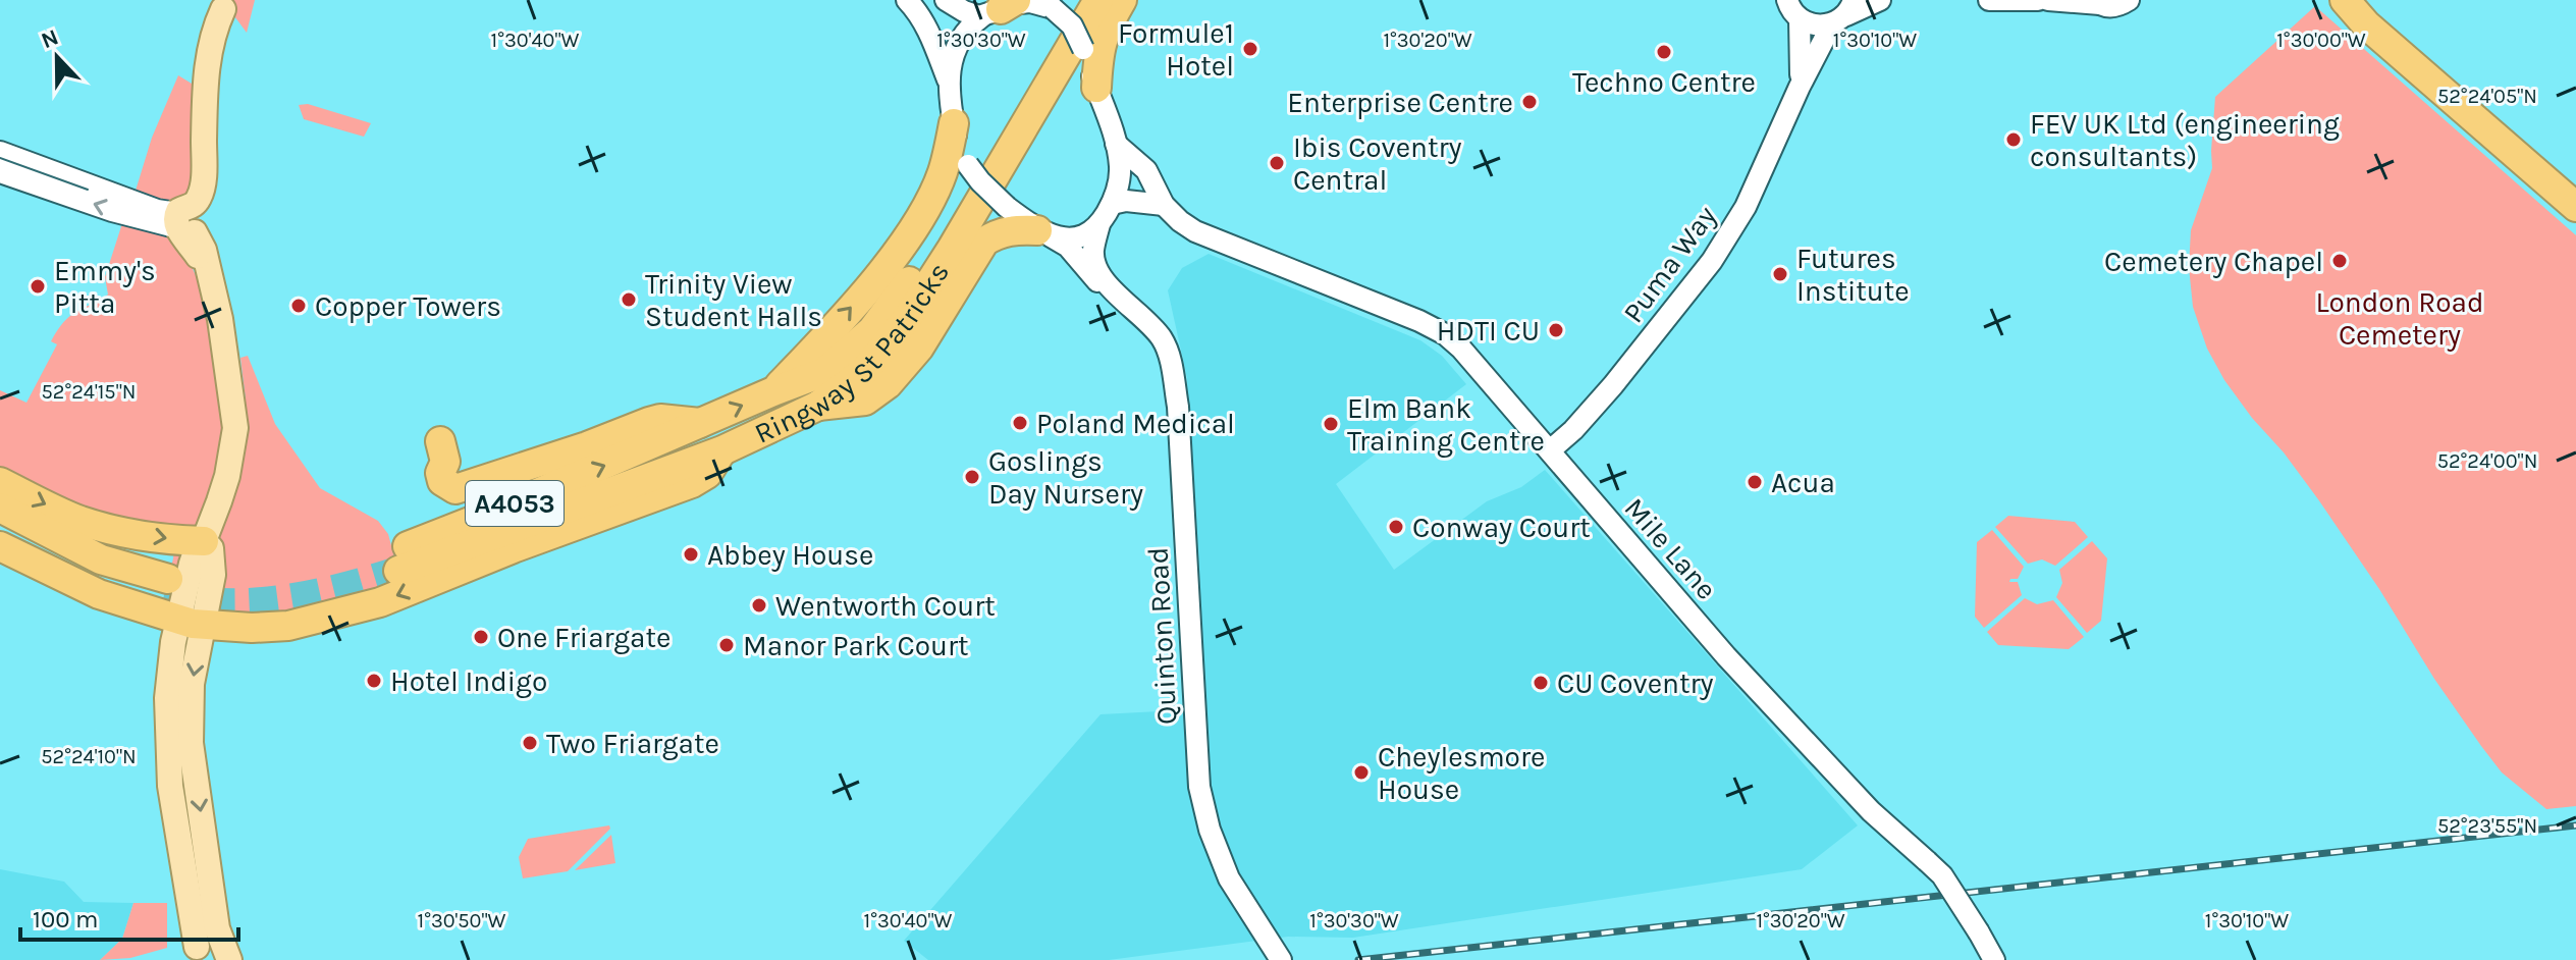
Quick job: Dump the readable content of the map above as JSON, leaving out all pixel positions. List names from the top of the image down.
{
  "streets": {
    "highway": ["Ringway St Patricks", "A4053"],
    "street": ["Puma Way", "Mile Lane", "Quinton Road"]
  },
  "crossings": [
    ["Puma Way", "Mile Lane"],
    ["Ringway St Patricks", "A4053"]
  ],
  "parks": ["London Road Cemetery"],
  "places": [
    "Formule1 Hotel",
    "Techno Centre",
    "Enterprise Centre",
    "FEV UK Ltd (engineering consultants)",
    "Ibis Coventry Central",
    "Cemetery Chapel",
    "Futures Institute",
    "Emmy's Pitta",
    "Trinity View Student Halls",
    "Copper Towers",
    "HDTI CU",
    "Poland Medical",
    "Elm Bank Training Centre",
    "Goslings Day Nursery",
    "Acua",
    "Conway Court",
    "Abbey House",
    "Wentworth Court",
    "One Friargate",
    "Manor Park Court",
    "Hotel Indigo",
    "CU Coventry",
    "Two Friargate",
    "Cheylesmore House"
  ],
  "scale_bar": "100 m",
  "north": "top",
  "coordinates": [
    "1°30'40\"W",
    "1°30'30\"W",
    "1°30'20\"W",
    "1°30'10\"W",
    "1°30'00\"W",
    "52°24'05\"N",
    "52°24'15\"N",
    "52°24'00\"N",
    "52°24'10\"N",
    "52°23'55\"N",
    "1°30'50\"W"
  ]
}
